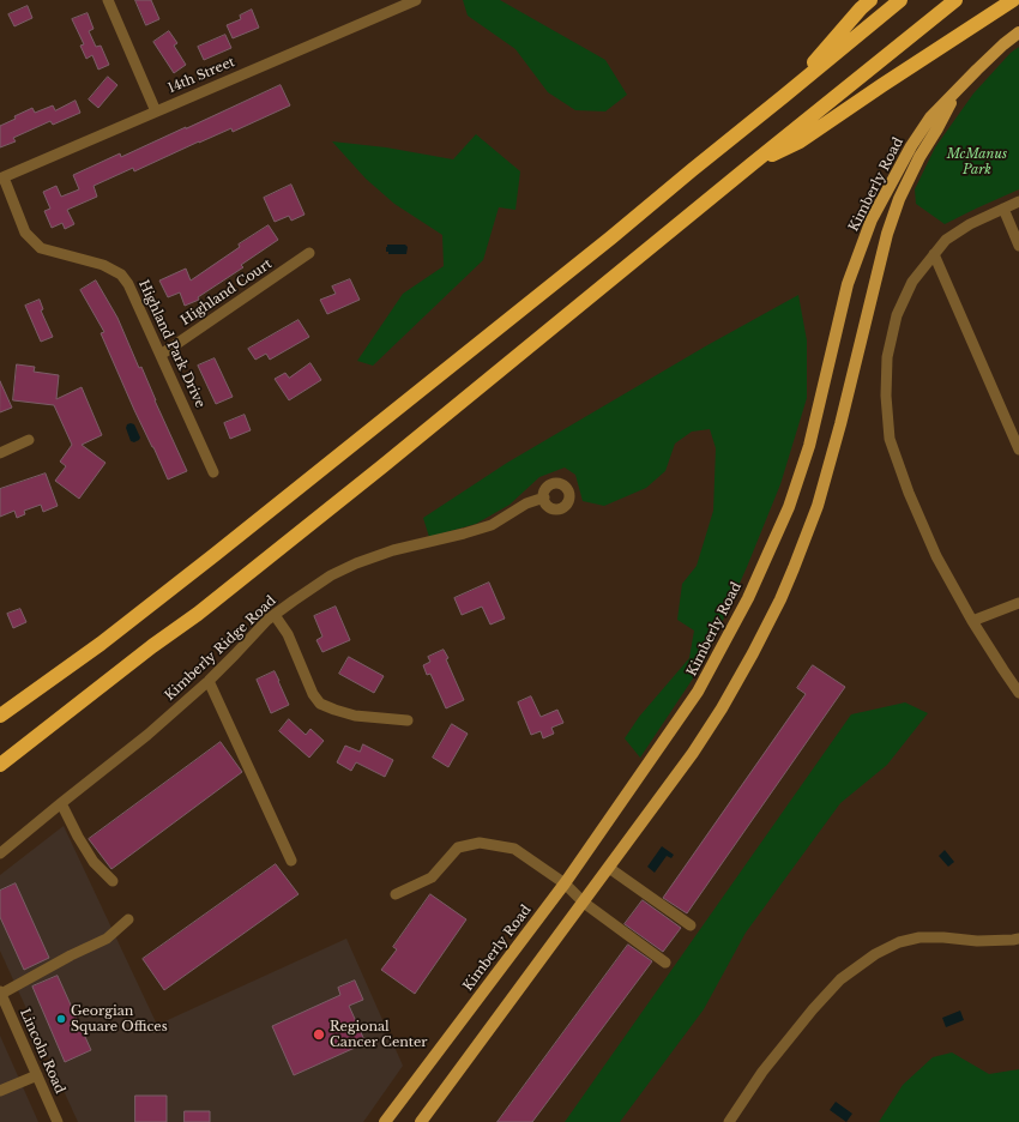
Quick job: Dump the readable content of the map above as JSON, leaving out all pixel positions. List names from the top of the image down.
{
  "streets": {
    "main road": ["Kimberly Road"],
    "street": [
      "14th Street",
      "Highland Court",
      "Highland Park Drive",
      "Kimberly Ridge Road",
      "Lincoln Road"
    ]
  },
  "crossings": [
    ["14th Street", "Highland Park Drive"],
    ["Highland Court", "Highland Park Drive"]
  ],
  "parks": ["McManus Park"],
  "places": ["Georgian Square Offices", "Regional Cancer Center"]
}
